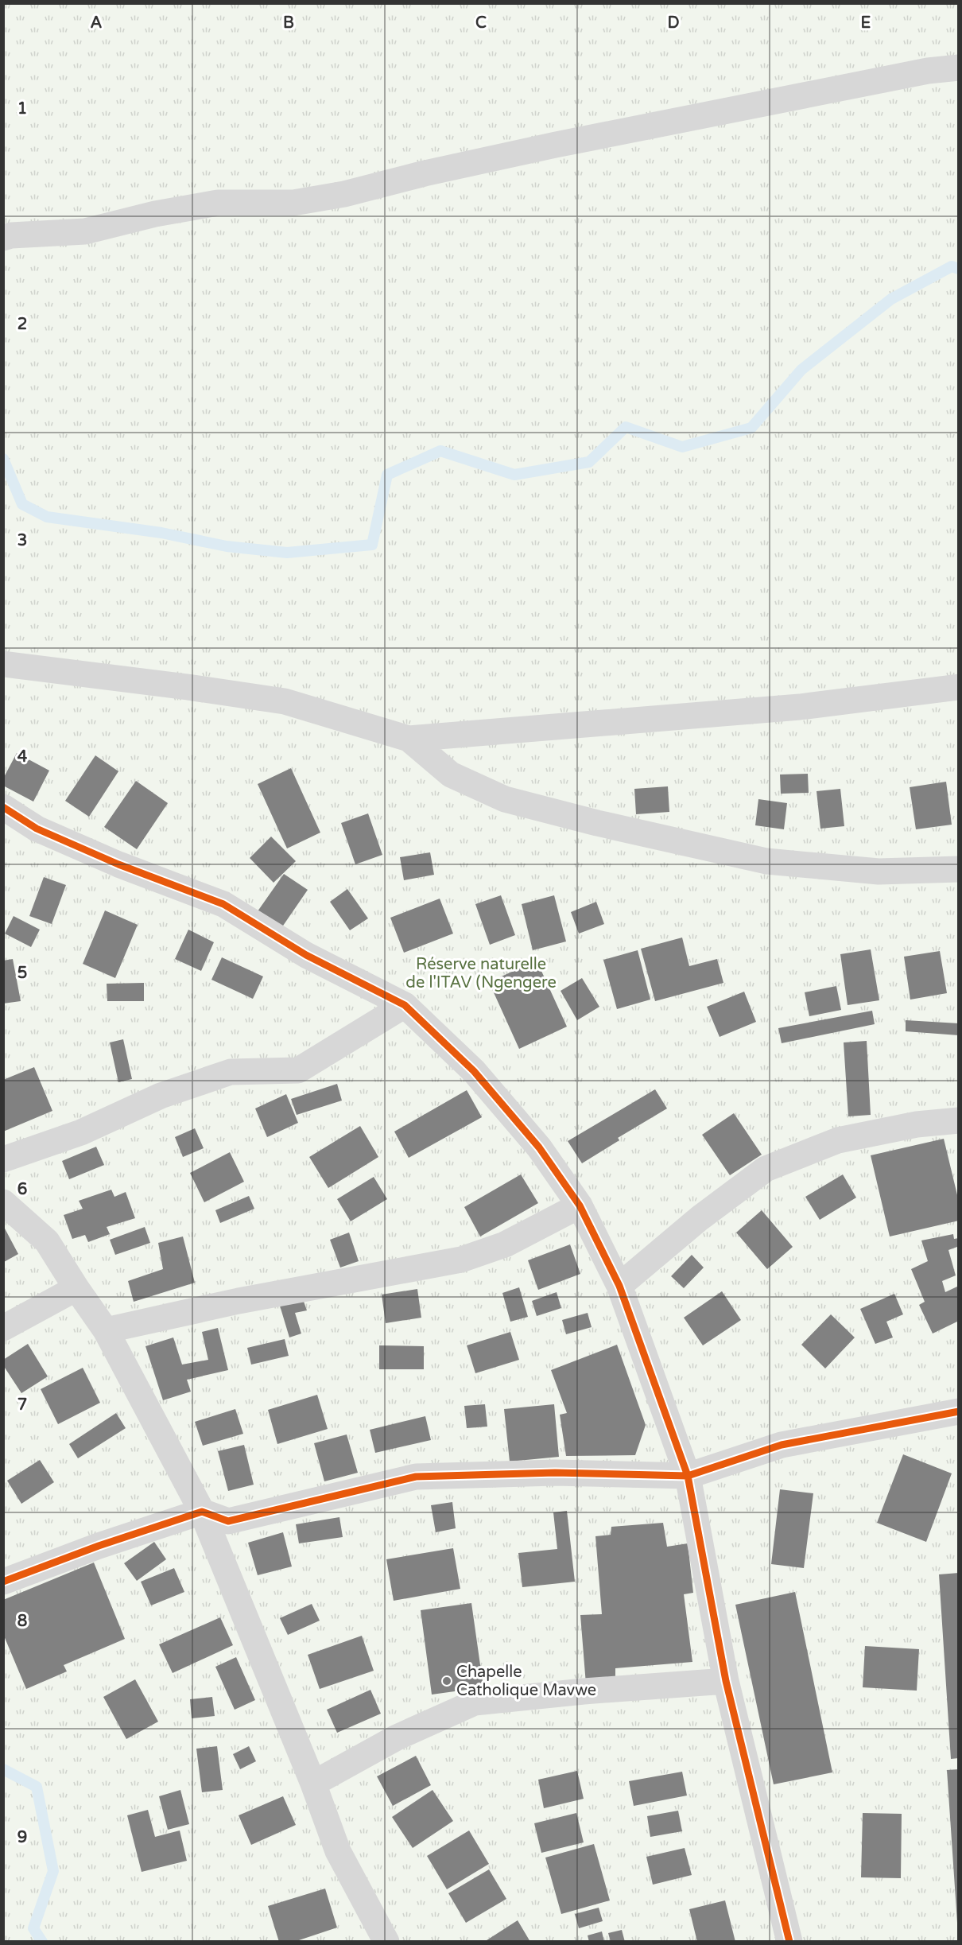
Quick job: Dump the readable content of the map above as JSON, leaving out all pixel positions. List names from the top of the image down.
{
  "parks": ["Réserve naturelle de l'ITAV (Ngengere"],
  "places": ["Chapelle Catholique Mavwe"],
  "grid": {
    "columns": [
      "A",
      "B",
      "C",
      "D",
      "E"
    ],
    "rows": [
      "1",
      "2",
      "3",
      "4",
      "5",
      "6",
      "7",
      "8",
      "9"
    ]
  }
}
